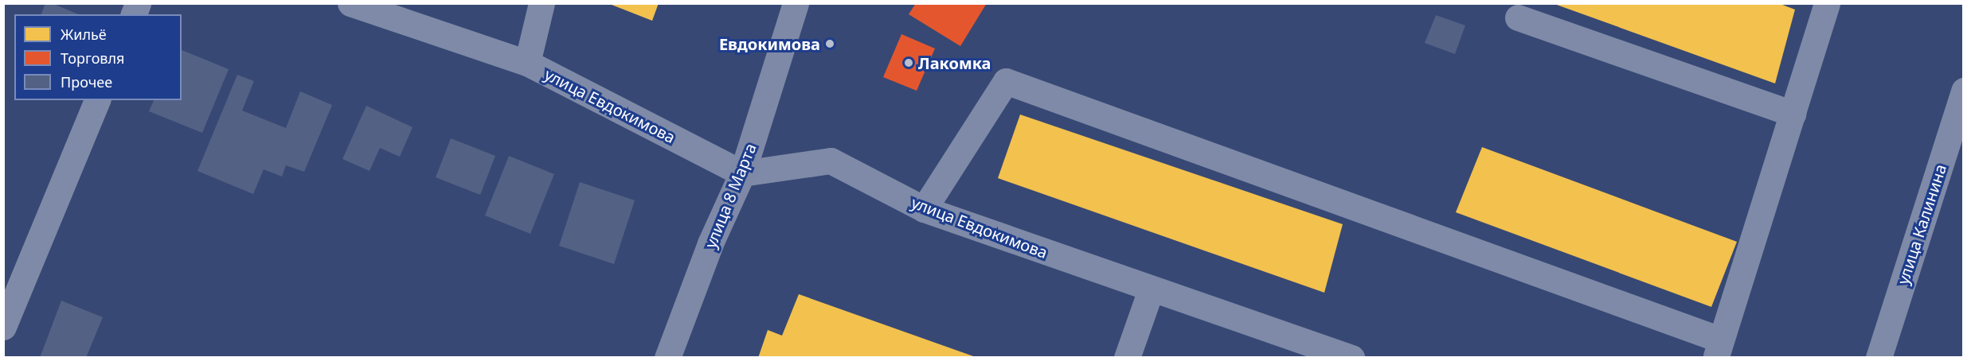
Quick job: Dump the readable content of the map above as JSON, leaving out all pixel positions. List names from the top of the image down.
{
  "streets": {
    "main road": ["улица 8 Марта"],
    "street": ["улица Евдокимова", "улица Калинина"]
  },
  "crossings": [
    ["улица Евдокимова", "улица 8 Марта"]
  ],
  "places": ["Евдокимова", "Лакомка"],
  "legend": ["Жильё", "Торговля", "Прочее"]
}
